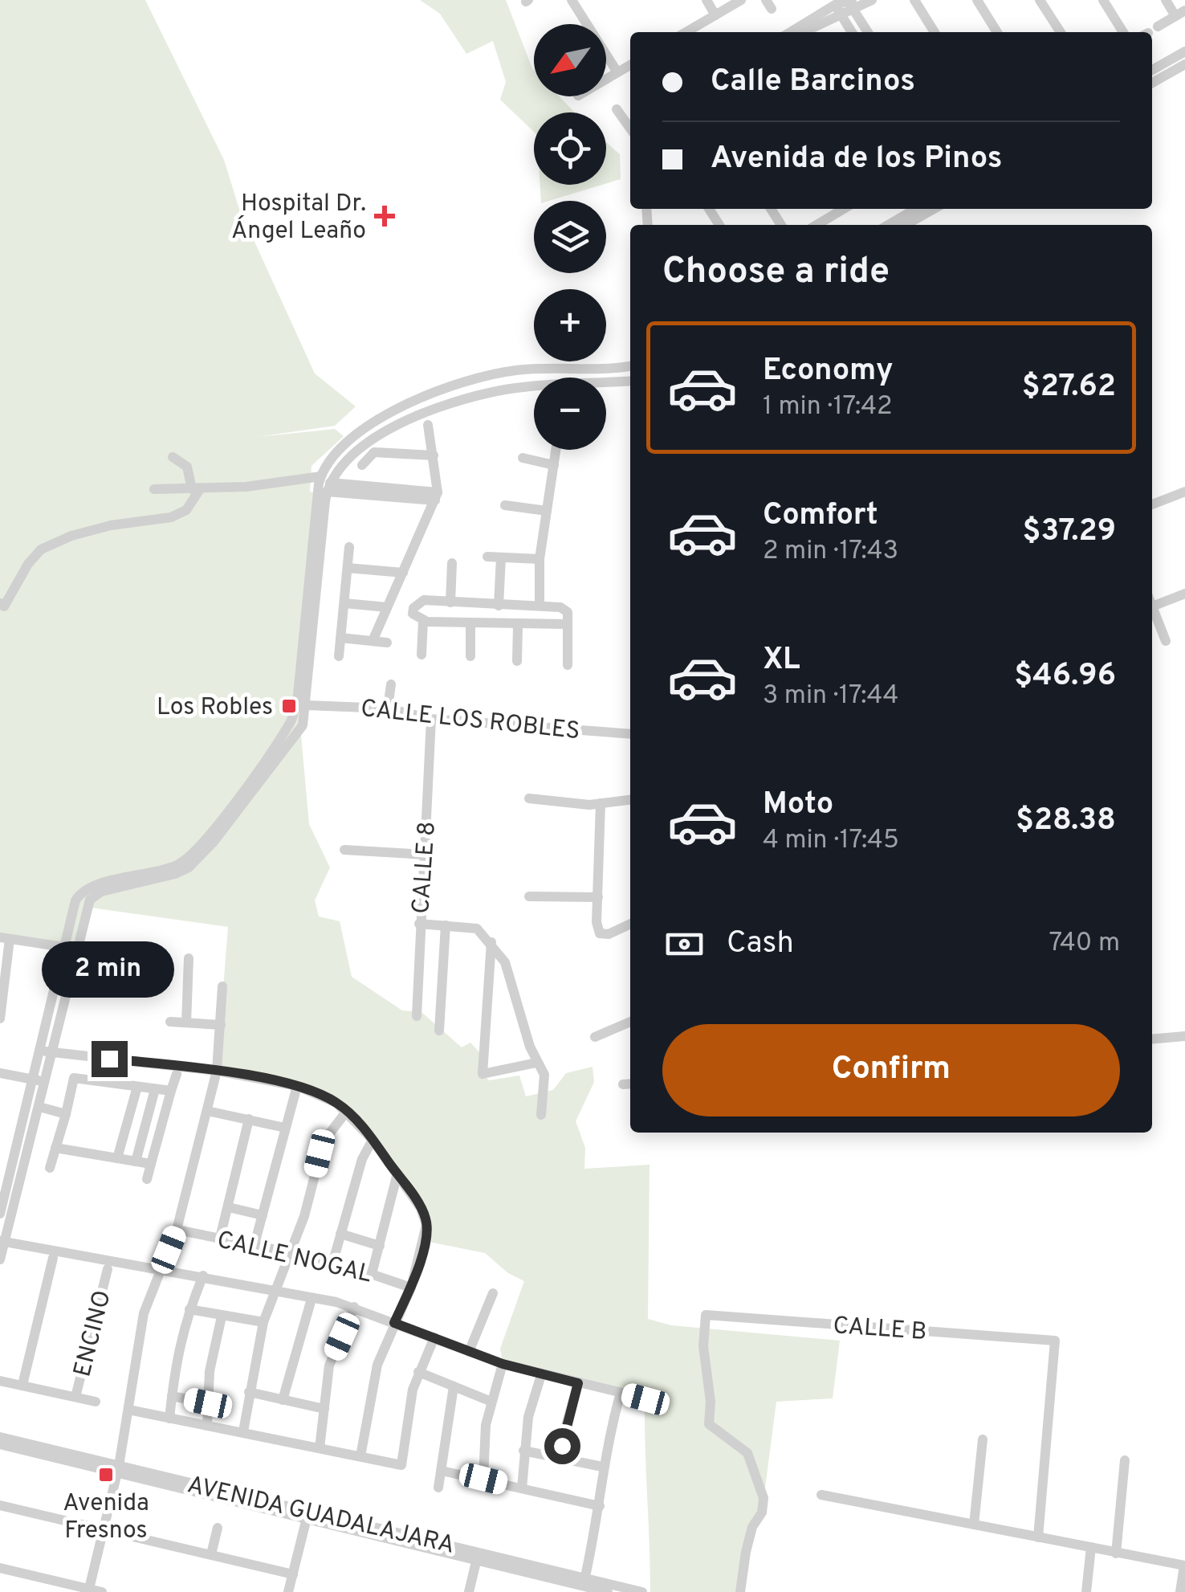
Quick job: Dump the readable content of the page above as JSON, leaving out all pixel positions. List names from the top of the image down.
{
  "streets": {
    "street": [
      "CALLE LOS ROBLES",
      "CALLE 8",
      "CALLE NOGAL",
      "CALLE B",
      "ENCINO",
      "AVENIDA GUADALAJARA"
    ]
  },
  "crossings": [
    ["CALLE LOS ROBLES", "CALLE 8"]
  ],
  "places": {
    "health": ["Hospital Dr. Ángel Leaño"],
    "transit": ["Los Robles", "Avenida Fresnos"]
  },
  "north": "bottom left",
  "page": {
    "map_buttons": ["+", "−"],
    "banner": ["Calle Barcinos", "Avenida de los Pinos"],
    "heading": "Choose a ride",
    "list": [
      {
        "name": "Economy",
        "note": "1 min · 17:42",
        "value": "$27.62"
      },
      {
        "name": "Comfort",
        "note": "2 min · 17:43",
        "value": "$37.29"
      },
      {
        "name": "XL",
        "note": "3 min · 17:44",
        "value": "$46.96"
      },
      {
        "name": "Moto",
        "note": "4 min · 17:45",
        "value": "$28.38"
      }
    ],
    "pay": ["Cash", "740 m"],
    "bubble": "2 min",
    "buttons": "Confirm"
  }
}
